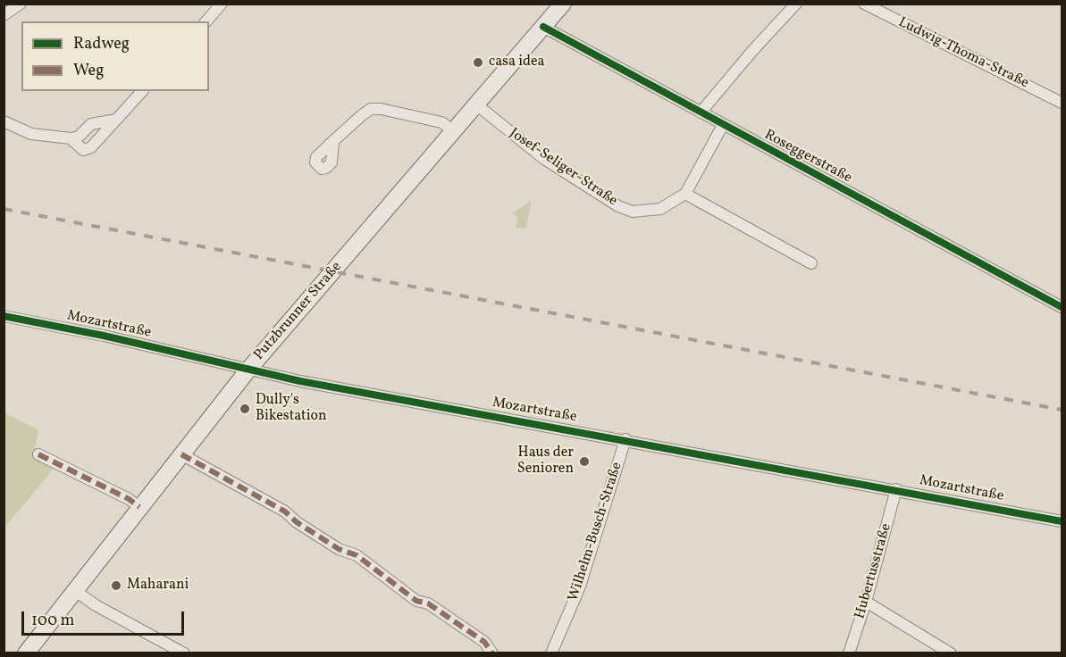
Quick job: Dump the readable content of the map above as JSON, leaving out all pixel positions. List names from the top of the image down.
{
  "streets": {
    "main road": ["Putzbrunner Straße"],
    "street": [
      "Ludwig-Thoma-Straße",
      "Roseggerstraße",
      "Josef-Seliger-Straße",
      "Mozartstraße",
      "Wilhelm-Busch-Straße",
      "Hubertusstraße"
    ]
  },
  "crossings": [
    ["Roseggerstraße", "Putzbrunner Straße"],
    ["Josef-Seliger-Straße", "Putzbrunner Straße"],
    ["Putzbrunner Straße", "Mozartstraße"],
    ["Mozartstraße", "Wilhelm-Busch-Straße"],
    ["Mozartstraße", "Hubertusstraße"]
  ],
  "places": [
    "casa idea",
    "Dully's Bikestation",
    "Haus der Senioren",
    "Maharani"
  ],
  "legend": ["Radweg", "Weg"],
  "scale_bar": "100 m"
}
